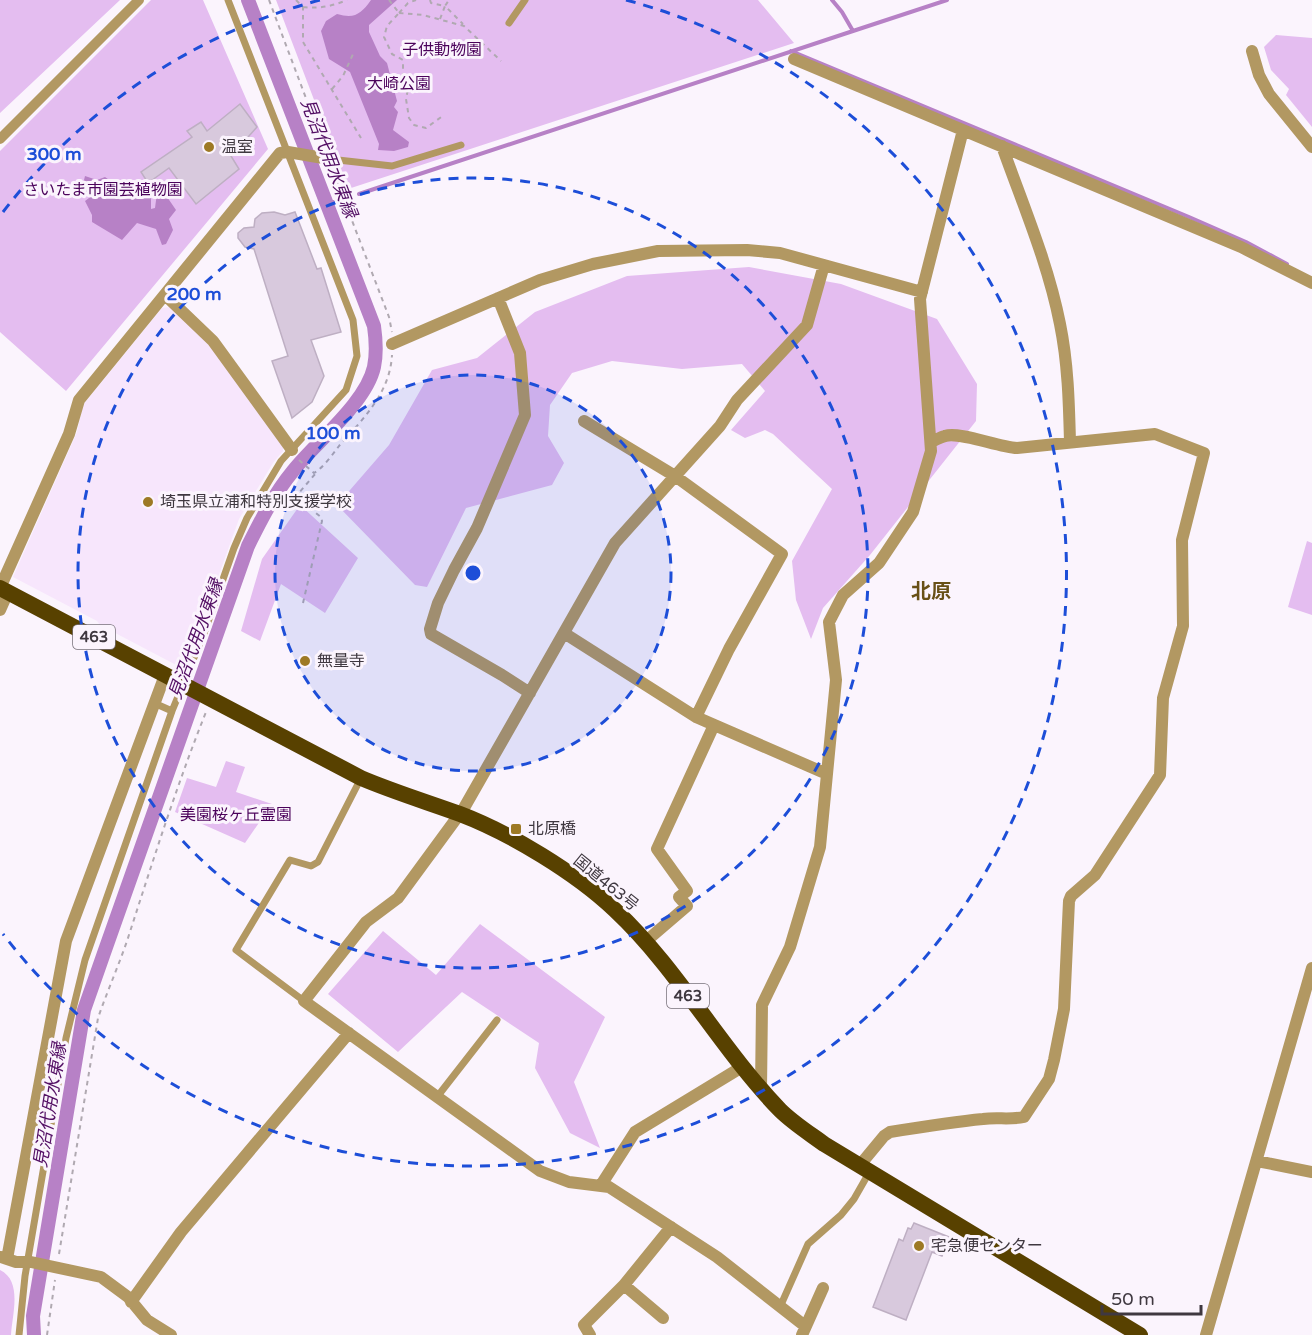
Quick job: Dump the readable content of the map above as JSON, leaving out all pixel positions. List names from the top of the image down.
{
  "streets": {
    "highway": ["463", "国道463号"]
  },
  "districts": ["北原"],
  "water": ["見沼代用水東縁"],
  "parks": [
    "子供動物園",
    "大崎公園",
    "さいたま市園芸植物園",
    "美園桜ヶ丘霊園"
  ],
  "places": {
    "other": [
      "温室",
      "埼玉県立浦和特別支援学校",
      "無量寺",
      "宅急便センター"
    ],
    "transit": ["北原橋"]
  },
  "scale_bar": "50 m",
  "rings": ["300 m", "200 m", "100 m"]
}
